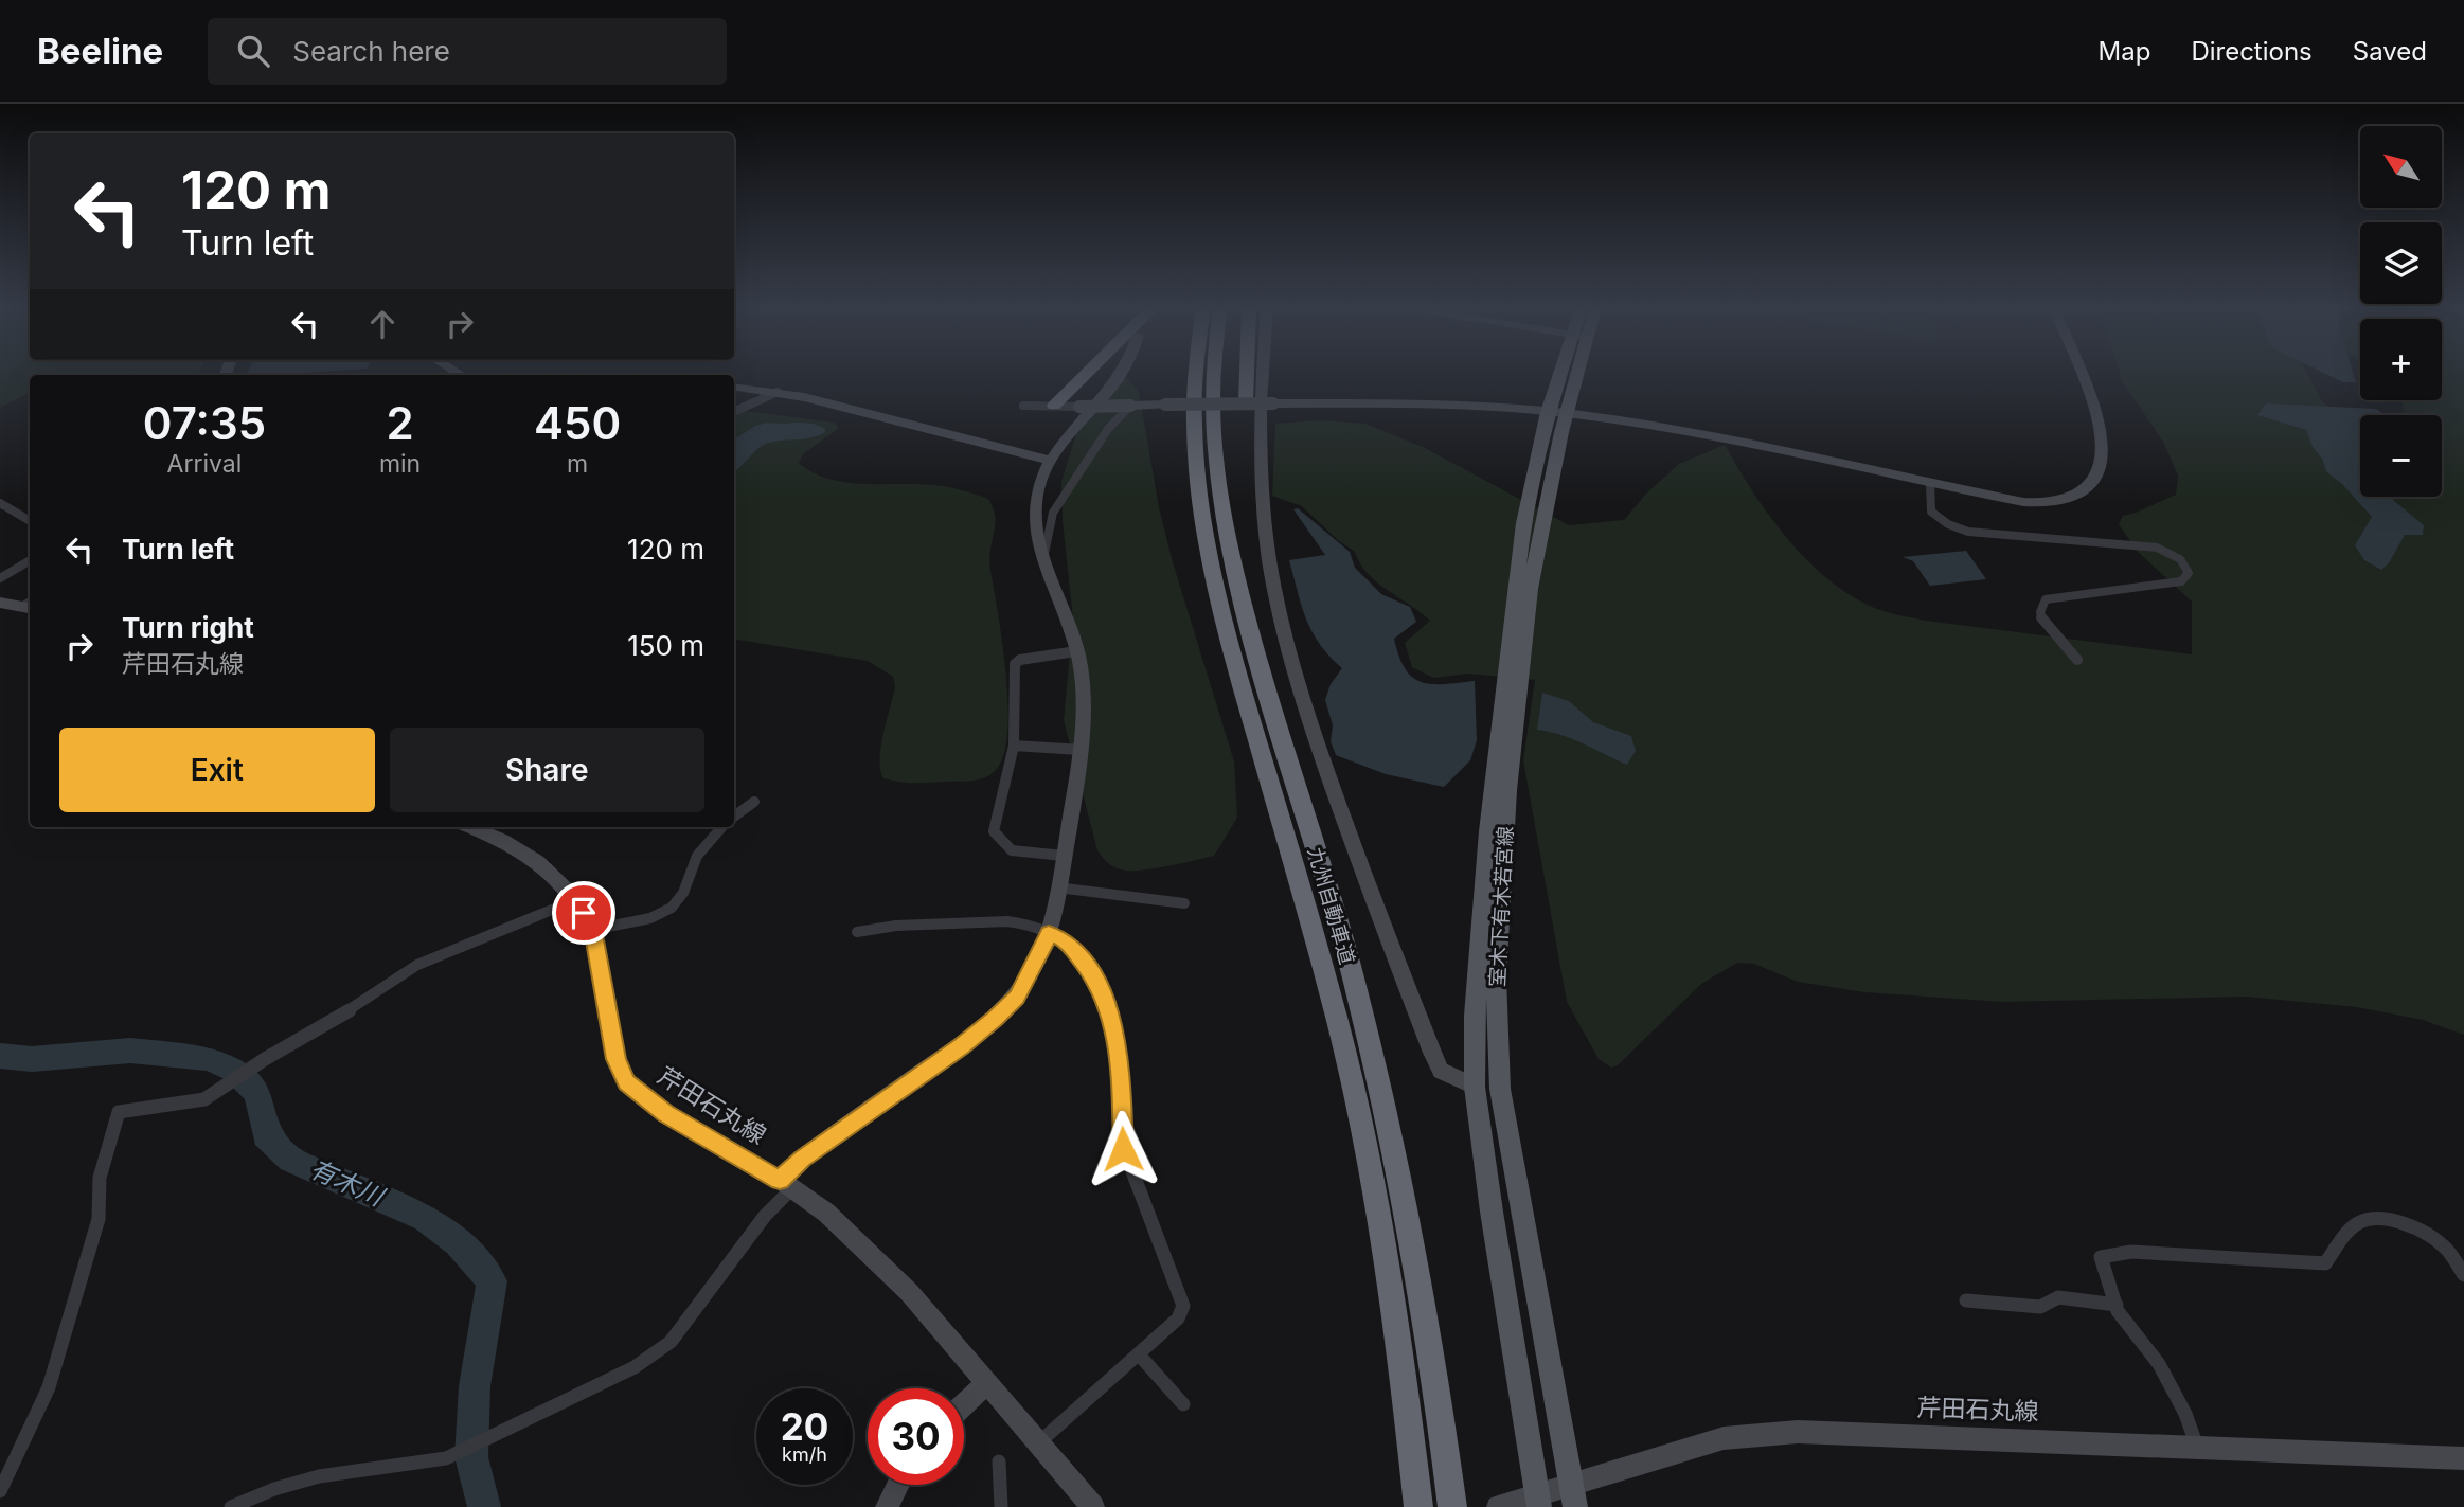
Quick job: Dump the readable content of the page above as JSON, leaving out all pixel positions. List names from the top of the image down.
{
  "streets": {
    "highway": ["九州自動車道"],
    "main road": ["室木下有木若宮線"],
    "street": ["芹田石丸線"]
  },
  "crossings": [
    ["室木下有木若宮線", "芹田石丸線"]
  ],
  "water": ["有木川"],
  "north": "top left",
  "page": {
    "header": "Beeline",
    "search": "Search here",
    "nav": ["Map", "Directions", "Saved"],
    "map_buttons": ["+", "−"],
    "turn": ["120 m", "Turn left"],
    "eta": [
      "07:35",
      "Arrival",
      "2",
      "min",
      "450",
      "m"
    ],
    "list": [
      {
        "name": "Turn left",
        "value": "120 m"
      },
      {
        "name": "Turn right",
        "note": "芹田石丸線",
        "value": "150 m"
      }
    ],
    "buttons": ["Exit", "Share"],
    "speed": "20 km/h",
    "limit": "30"
  }
}
